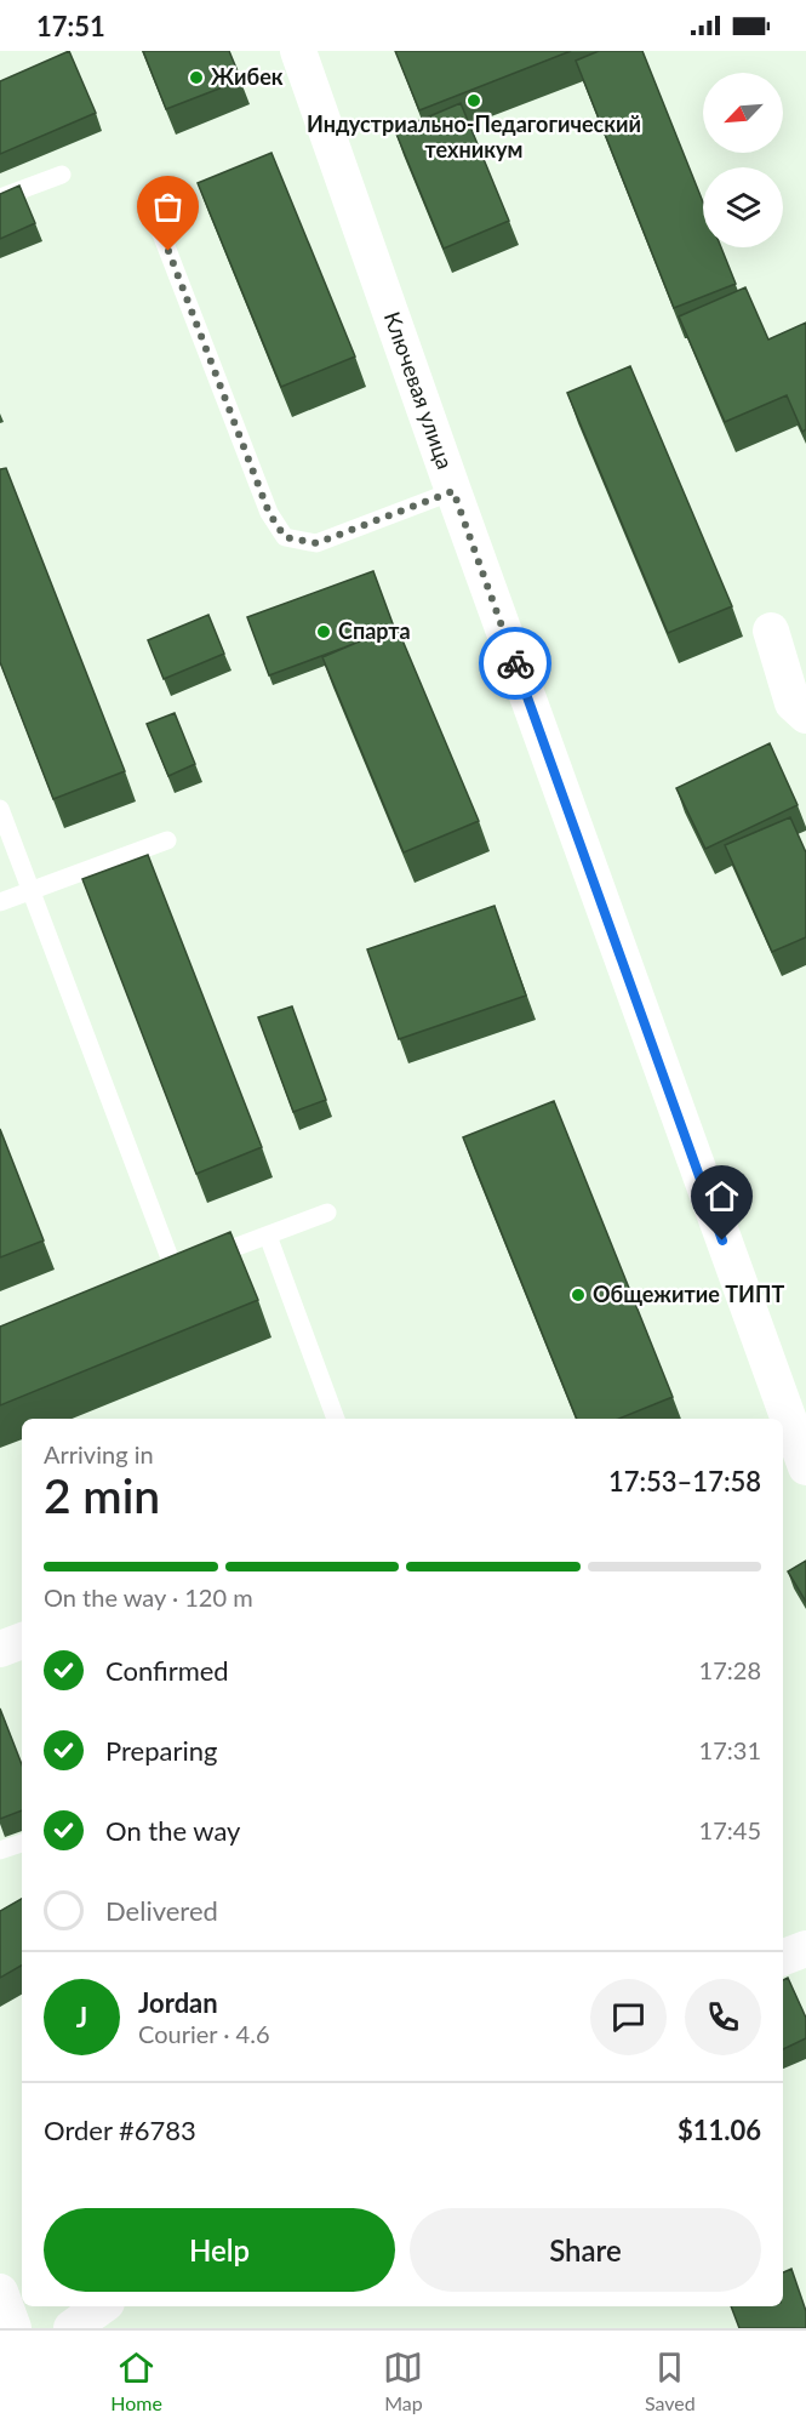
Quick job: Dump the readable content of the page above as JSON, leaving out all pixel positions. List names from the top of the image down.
{
  "streets": {
    "street": ["Ключевая улица"]
  },
  "places": [
    "Жибек",
    "Индустриально-Педагогический техникум",
    "Спарта",
    "Общежитие ТИПТ"
  ],
  "north": "bottom left",
  "page": {
    "status": "17:51",
    "heading": ["2 min", "Arriving in", "17:53–17:58"],
    "panel": [
      "Jordan",
      "Courier · 4.6",
      "Order #6783",
      "$11.06"
    ],
    "bar": "On the way · 120 m",
    "list": [
      ["Confirmed", "17:28"],
      ["Preparing", "17:31"],
      ["On the way", "17:45"],
      "Delivered"
    ],
    "round": "J",
    "buttons": ["Help", "Share"],
    "tabs": ["Home", "Map", "Saved"]
  }
}
